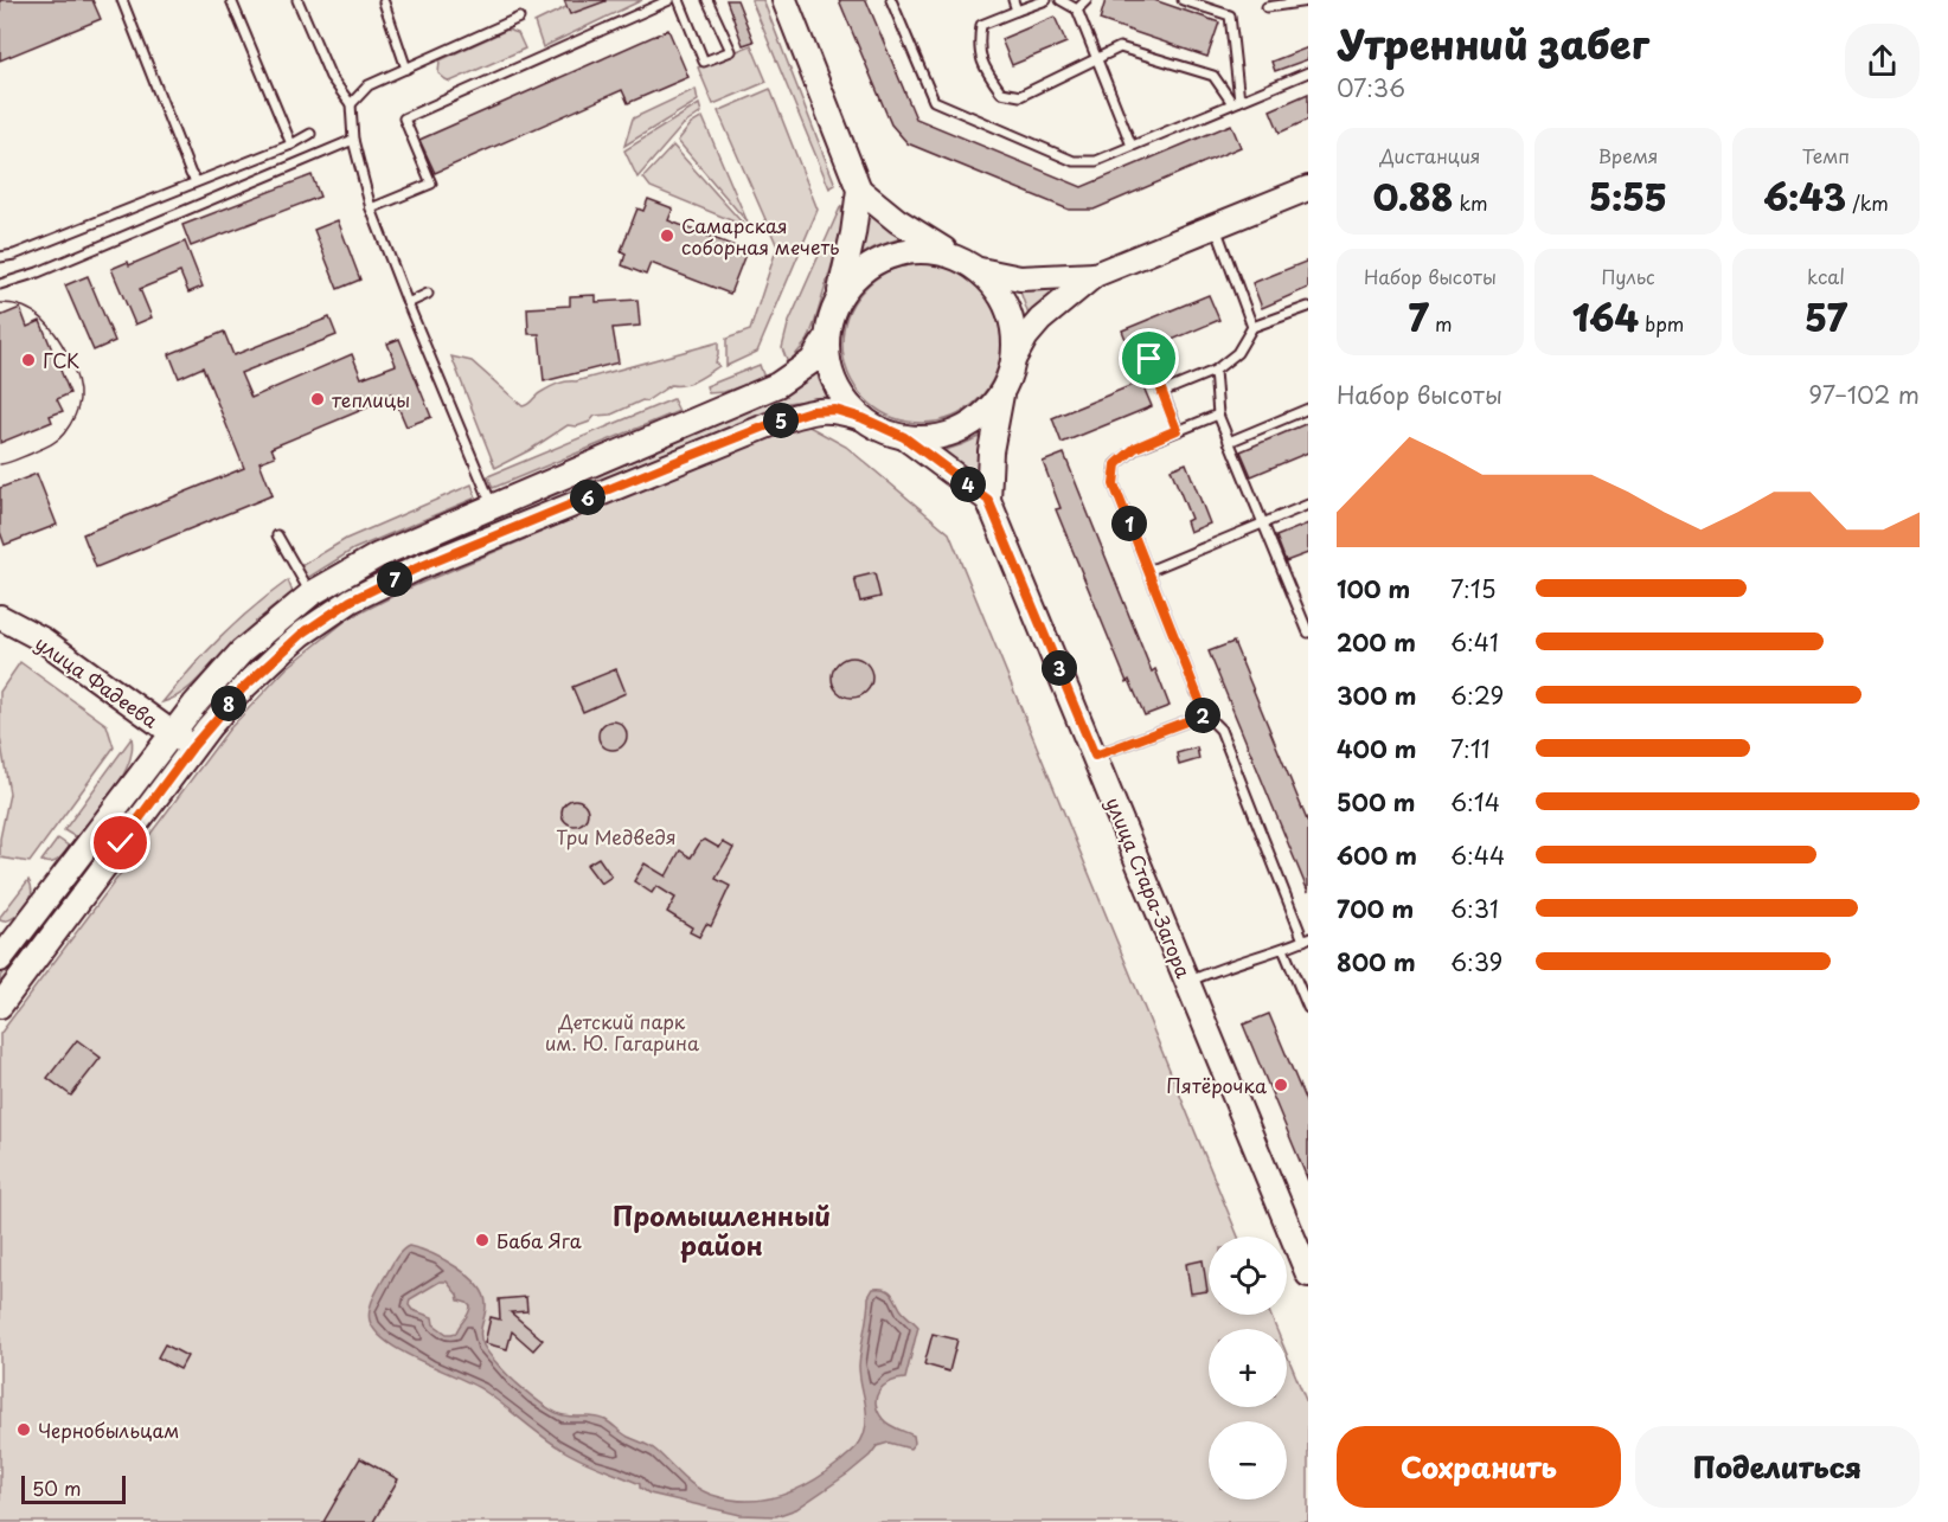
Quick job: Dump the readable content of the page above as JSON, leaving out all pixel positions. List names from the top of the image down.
{
  "streets": {
    "street": ["улица Фадеева", "улица Стара-Загора"]
  },
  "districts": ["Промышленный район"],
  "parks": ["Три Медведя", "Детский парк им. Ю. Гагарина"],
  "places": [
    "Самарская соборная мечеть",
    "ГСК",
    "теплицы",
    "Пятёрочка",
    "Баба Яга",
    "Чернобыльцам"
  ],
  "scale_bar": "50 m",
  "page": {
    "heading": ["Утренний забег", "07:36"],
    "stats": [
      ["Дистанция", "0.88 km"],
      ["Время", "5:55"],
      ["Темп", "6:43 /km"],
      ["Набор высоты", "7 m"],
      ["Пульс", "164 bpm"],
      ["kcal", "57"]
    ],
    "chart": ["Набор высоты", "97–102 m"],
    "pins": [
      "5",
      "4",
      "6",
      "1",
      "7",
      "3",
      "8",
      "2"
    ],
    "list": [
      {
        "name": "100 m",
        "note": "7:15"
      },
      {
        "name": "200 m",
        "note": "6:41"
      },
      {
        "name": "300 m",
        "note": "6:29"
      },
      {
        "name": "400 m",
        "note": "7:11"
      },
      {
        "name": "500 m",
        "note": "6:14"
      },
      {
        "name": "600 m",
        "note": "6:44"
      },
      {
        "name": "700 m",
        "note": "6:31"
      },
      {
        "name": "800 m",
        "note": "6:39"
      }
    ],
    "map_buttons": ["+", "−"],
    "buttons": ["Сохранить", "Поделиться"],
    "scale": "50 m"
  }
}
